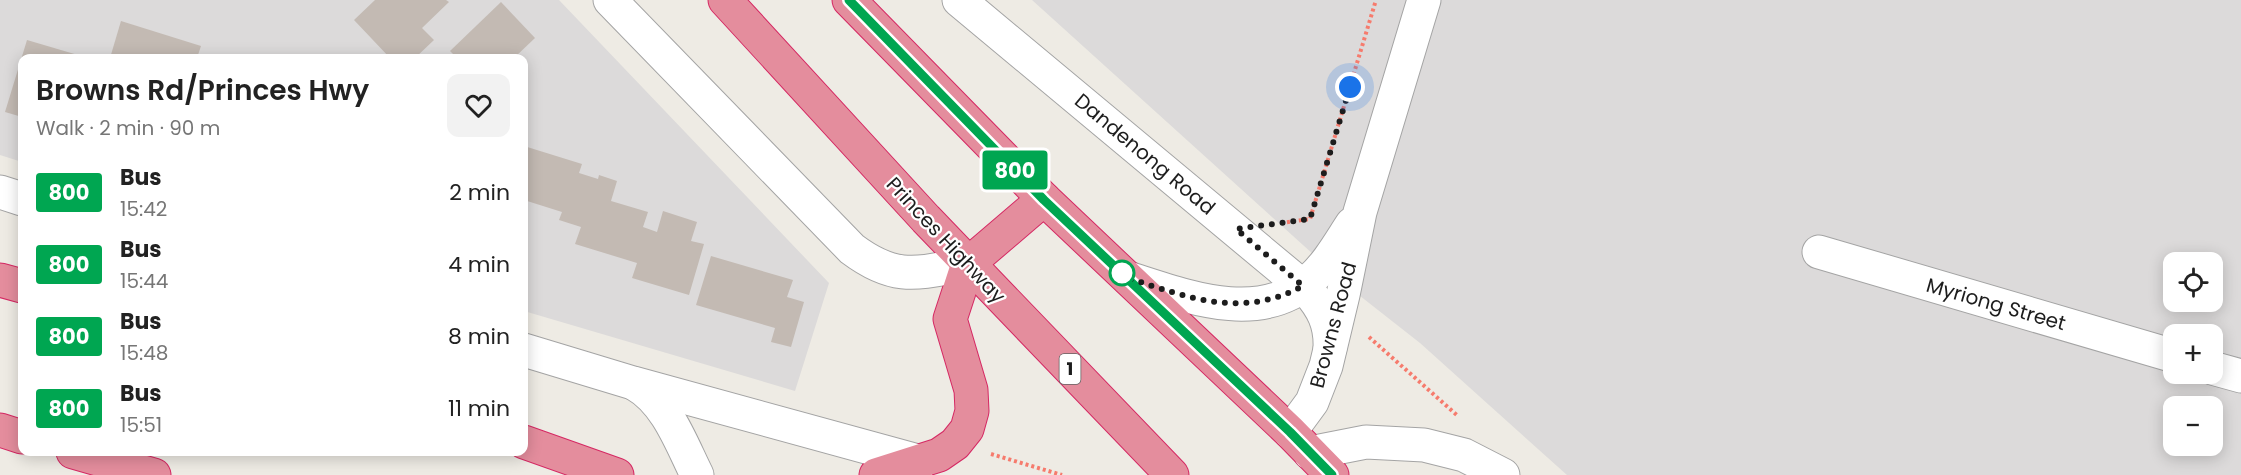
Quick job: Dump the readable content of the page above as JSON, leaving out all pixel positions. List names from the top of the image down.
{
  "streets": {
    "highway": ["Princes Highway", "1"],
    "street": ["Dandenong Road", "Myriong Street", "Browns Road"]
  },
  "crossings": [
    ["Dandenong Road", "Browns Road"]
  ],
  "lines": ["bus line 800"],
  "page": {
    "on_map": "800",
    "heading": ["Browns Rd/Princes Hwy", "Walk · 2 min · 90 m"],
    "list": [
      {
        "mark": "800",
        "name": "Bus",
        "note": "15:42",
        "value": "2 min"
      },
      {
        "mark": "800",
        "name": "Bus",
        "note": "15:44",
        "value": "4 min"
      },
      {
        "mark": "800",
        "name": "Bus",
        "note": "15:48",
        "value": "8 min"
      },
      {
        "mark": "800",
        "name": "Bus",
        "note": "15:51",
        "value": "11 min"
      }
    ],
    "map_buttons": ["+", "−"]
  }
}
